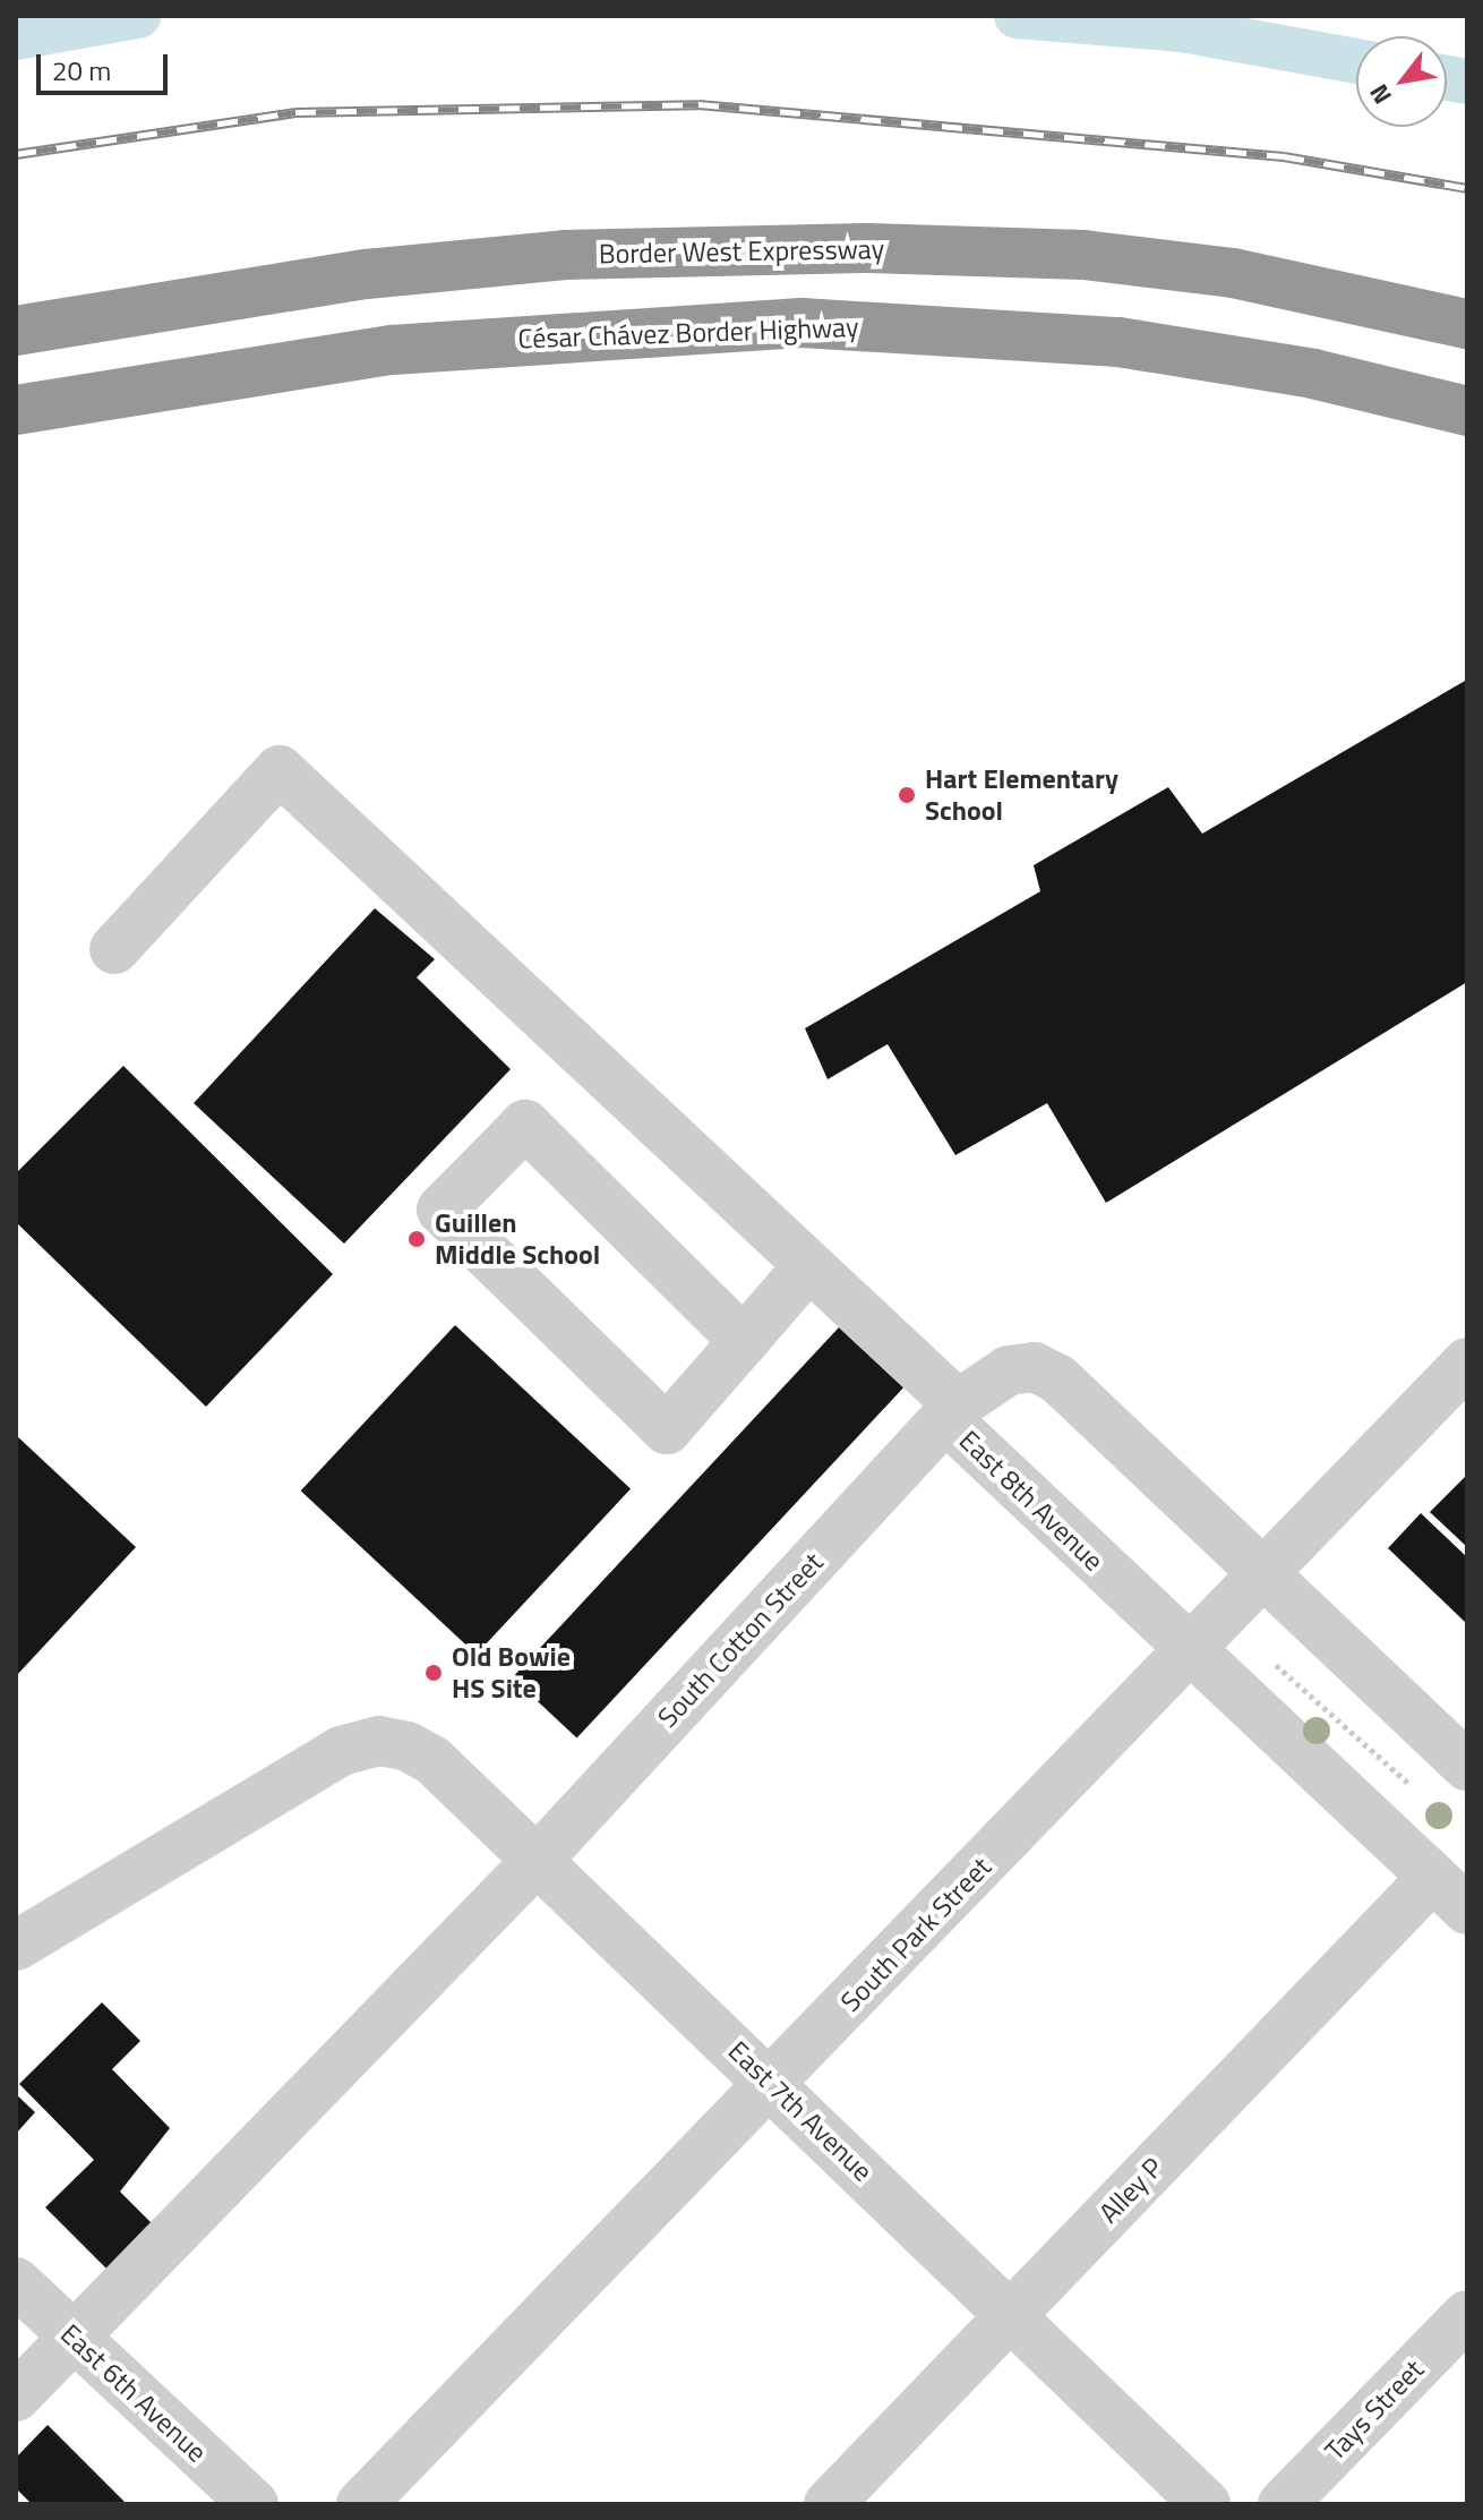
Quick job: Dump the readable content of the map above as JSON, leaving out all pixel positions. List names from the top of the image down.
{
  "streets": {
    "highway": ["Border West Expressway", "César Chávez Border Highway"],
    "street": [
      "East 8th Avenue",
      "South Cotton Street",
      "South Park Street",
      "East 7th Avenue",
      "Alley P",
      "East 6th Avenue",
      "Tays Street"
    ]
  },
  "crossings": [
    ["East 8th Avenue", "South Cotton Street"],
    ["East 8th Avenue", "South Park Street"],
    ["East 8th Avenue", "Alley P"],
    ["South Cotton Street", "East 7th Avenue"],
    ["South Cotton Street", "East 6th Avenue"],
    ["South Park Street", "East 7th Avenue"],
    ["East 7th Avenue", "Alley P"]
  ],
  "places": ["Hart Elementary School", "Guillen Middle School", "Old Bowie HS Site"],
  "scale_bar": "20 m",
  "north": "bottom left"
}
